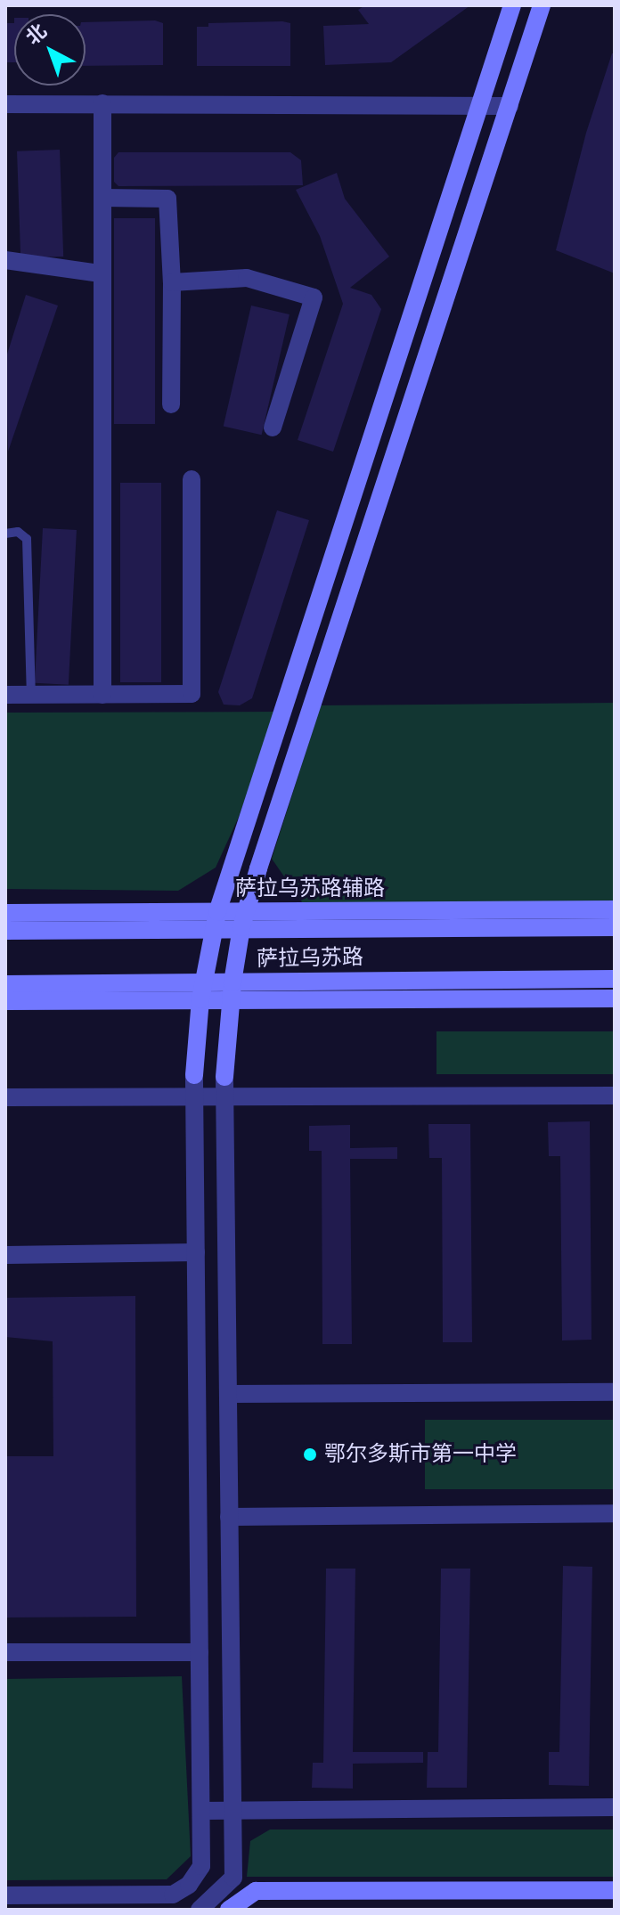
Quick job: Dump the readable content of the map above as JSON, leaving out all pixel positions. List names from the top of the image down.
{
  "streets": {
    "street": ["萨拉乌苏路辅路", "萨拉乌苏路"]
  },
  "crossings": [
    ["萨拉乌苏路辅路", "萨拉乌苏路"]
  ],
  "places": ["鄂尔多斯市第一中学"],
  "north": "top left"
}
